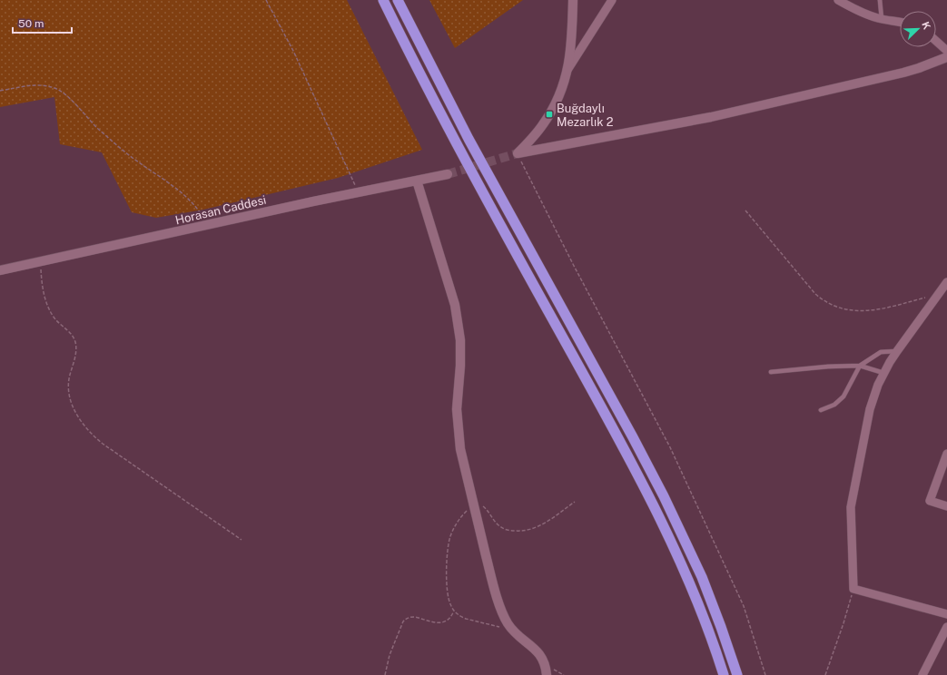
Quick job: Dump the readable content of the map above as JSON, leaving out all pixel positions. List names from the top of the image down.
{
  "streets": {
    "street": ["Horasan Caddesi"]
  },
  "places": {
    "transit": ["Buğdaylı Mezarlık 2"]
  },
  "scale_bar": "50 m",
  "north": "top right"
}
